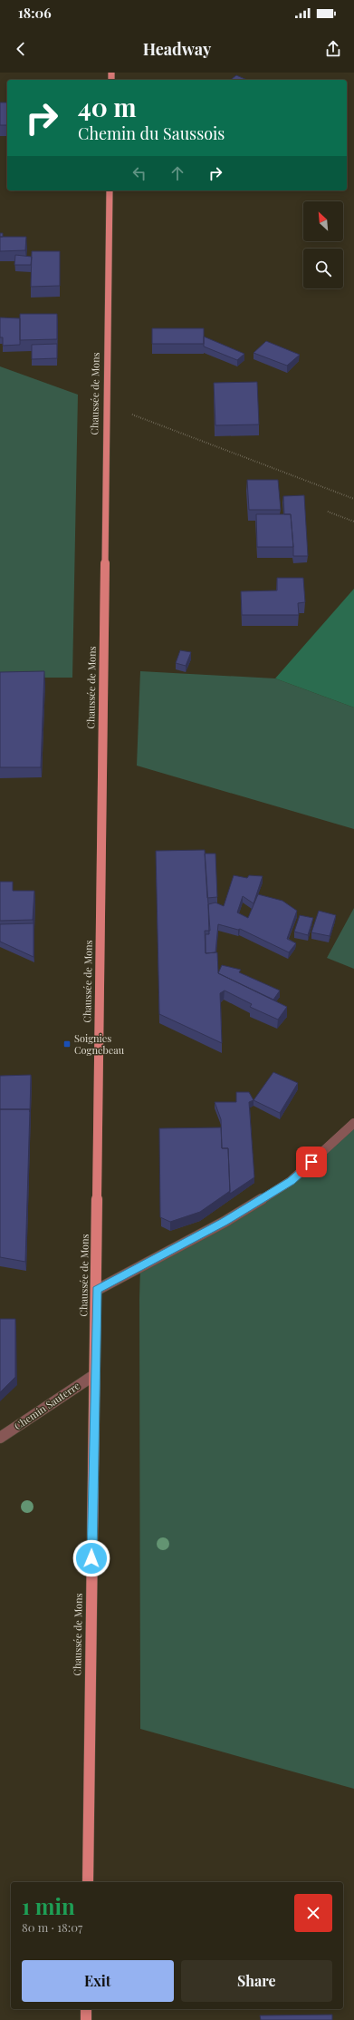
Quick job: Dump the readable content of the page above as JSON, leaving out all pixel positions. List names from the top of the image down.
{
  "streets": {
    "main road": ["Chaussée de Mons"],
    "street": ["Chemin Sauterre"]
  },
  "crossings": [
    ["Chaussée de Mons", "Chemin Sauterre"]
  ],
  "places": {
    "transit": ["Soignies Cognebeau"]
  },
  "north": "top left",
  "page": {
    "status": "18:06",
    "header": "Headway",
    "turn": ["40 m", "Chemin du Saussois"],
    "heading": ["1 min", "80 m · 18:07"],
    "buttons": ["Exit", "Share"]
  }
}
